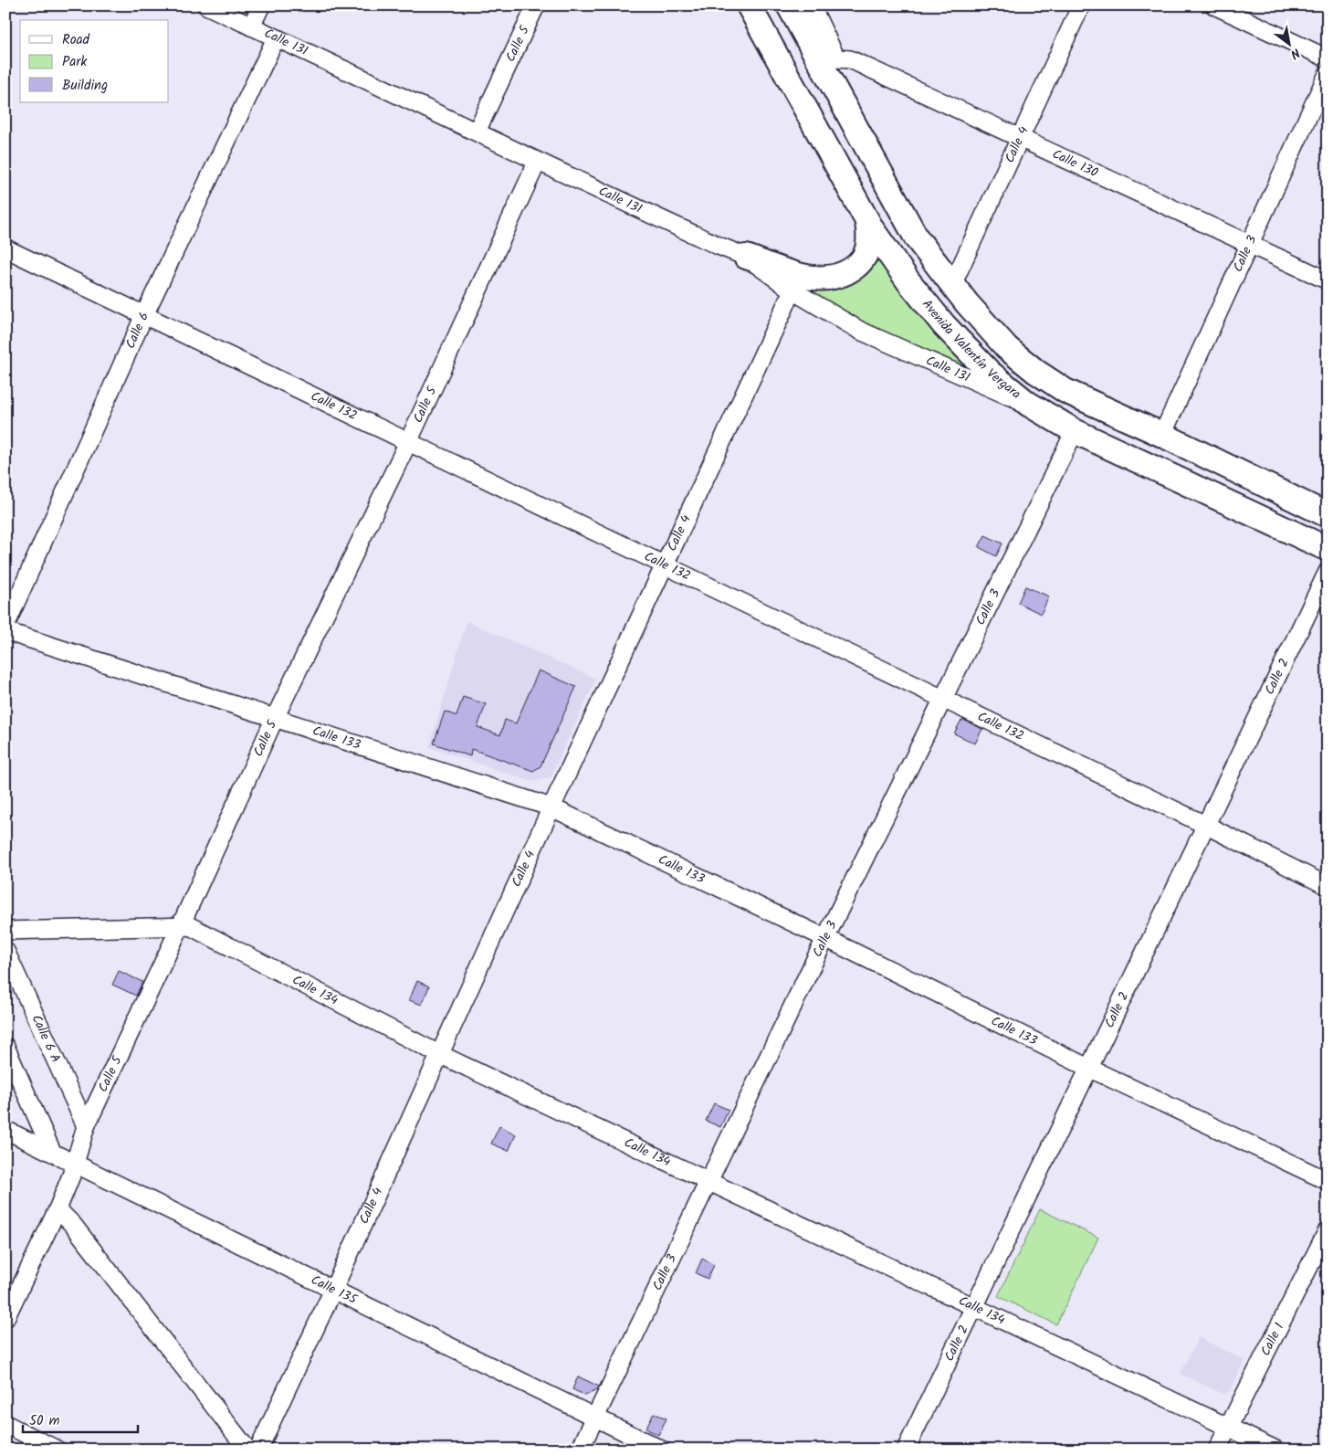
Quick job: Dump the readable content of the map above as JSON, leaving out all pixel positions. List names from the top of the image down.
{
  "streets": {
    "main road": ["Avenida Valentín Vergara"],
    "street": [
      "Calle 131",
      "Calle 5",
      "Calle 4",
      "Calle 130",
      "Calle 3",
      "Calle 6",
      "Calle 132",
      "Calle 2",
      "Calle 133",
      "Calle 134",
      "Calle 6 A",
      "Calle 135",
      "Calle 1"
    ]
  },
  "crossings": [
    ["Calle 131", "Calle 5"],
    ["Calle 131", "Calle 4"],
    ["Calle 131", "Calle 6"],
    ["Calle 131", "Avenida Valentín Vergara"],
    ["Calle 5", "Calle 132"],
    ["Calle 5", "Calle 133"],
    ["Calle 5", "Calle 134"],
    ["Calle 5", "Calle 6 A"],
    ["Calle 5", "Calle 135"],
    ["Calle 4", "Calle 130"],
    ["Calle 4", "Avenida Valentín Vergara"],
    ["Calle 4", "Calle 132"],
    ["Calle 4", "Calle 133"],
    ["Calle 4", "Calle 134"],
    ["Calle 4", "Calle 135"],
    ["Calle 130", "Calle 3"],
    ["Calle 130", "Avenida Valentín Vergara"],
    ["Calle 3", "Avenida Valentín Vergara"],
    ["Calle 3", "Calle 132"],
    ["Calle 3", "Calle 133"],
    ["Calle 3", "Calle 134"],
    ["Calle 3", "Calle 135"],
    ["Calle 6", "Calle 132"],
    ["Calle 132", "Calle 2"],
    ["Calle 2", "Calle 133"],
    ["Calle 2", "Calle 134"],
    ["Calle 134", "Calle 1"]
  ],
  "legend": ["Road", "Park", "Building"],
  "scale_bar": "50 m",
  "north": "bottom right"
}
